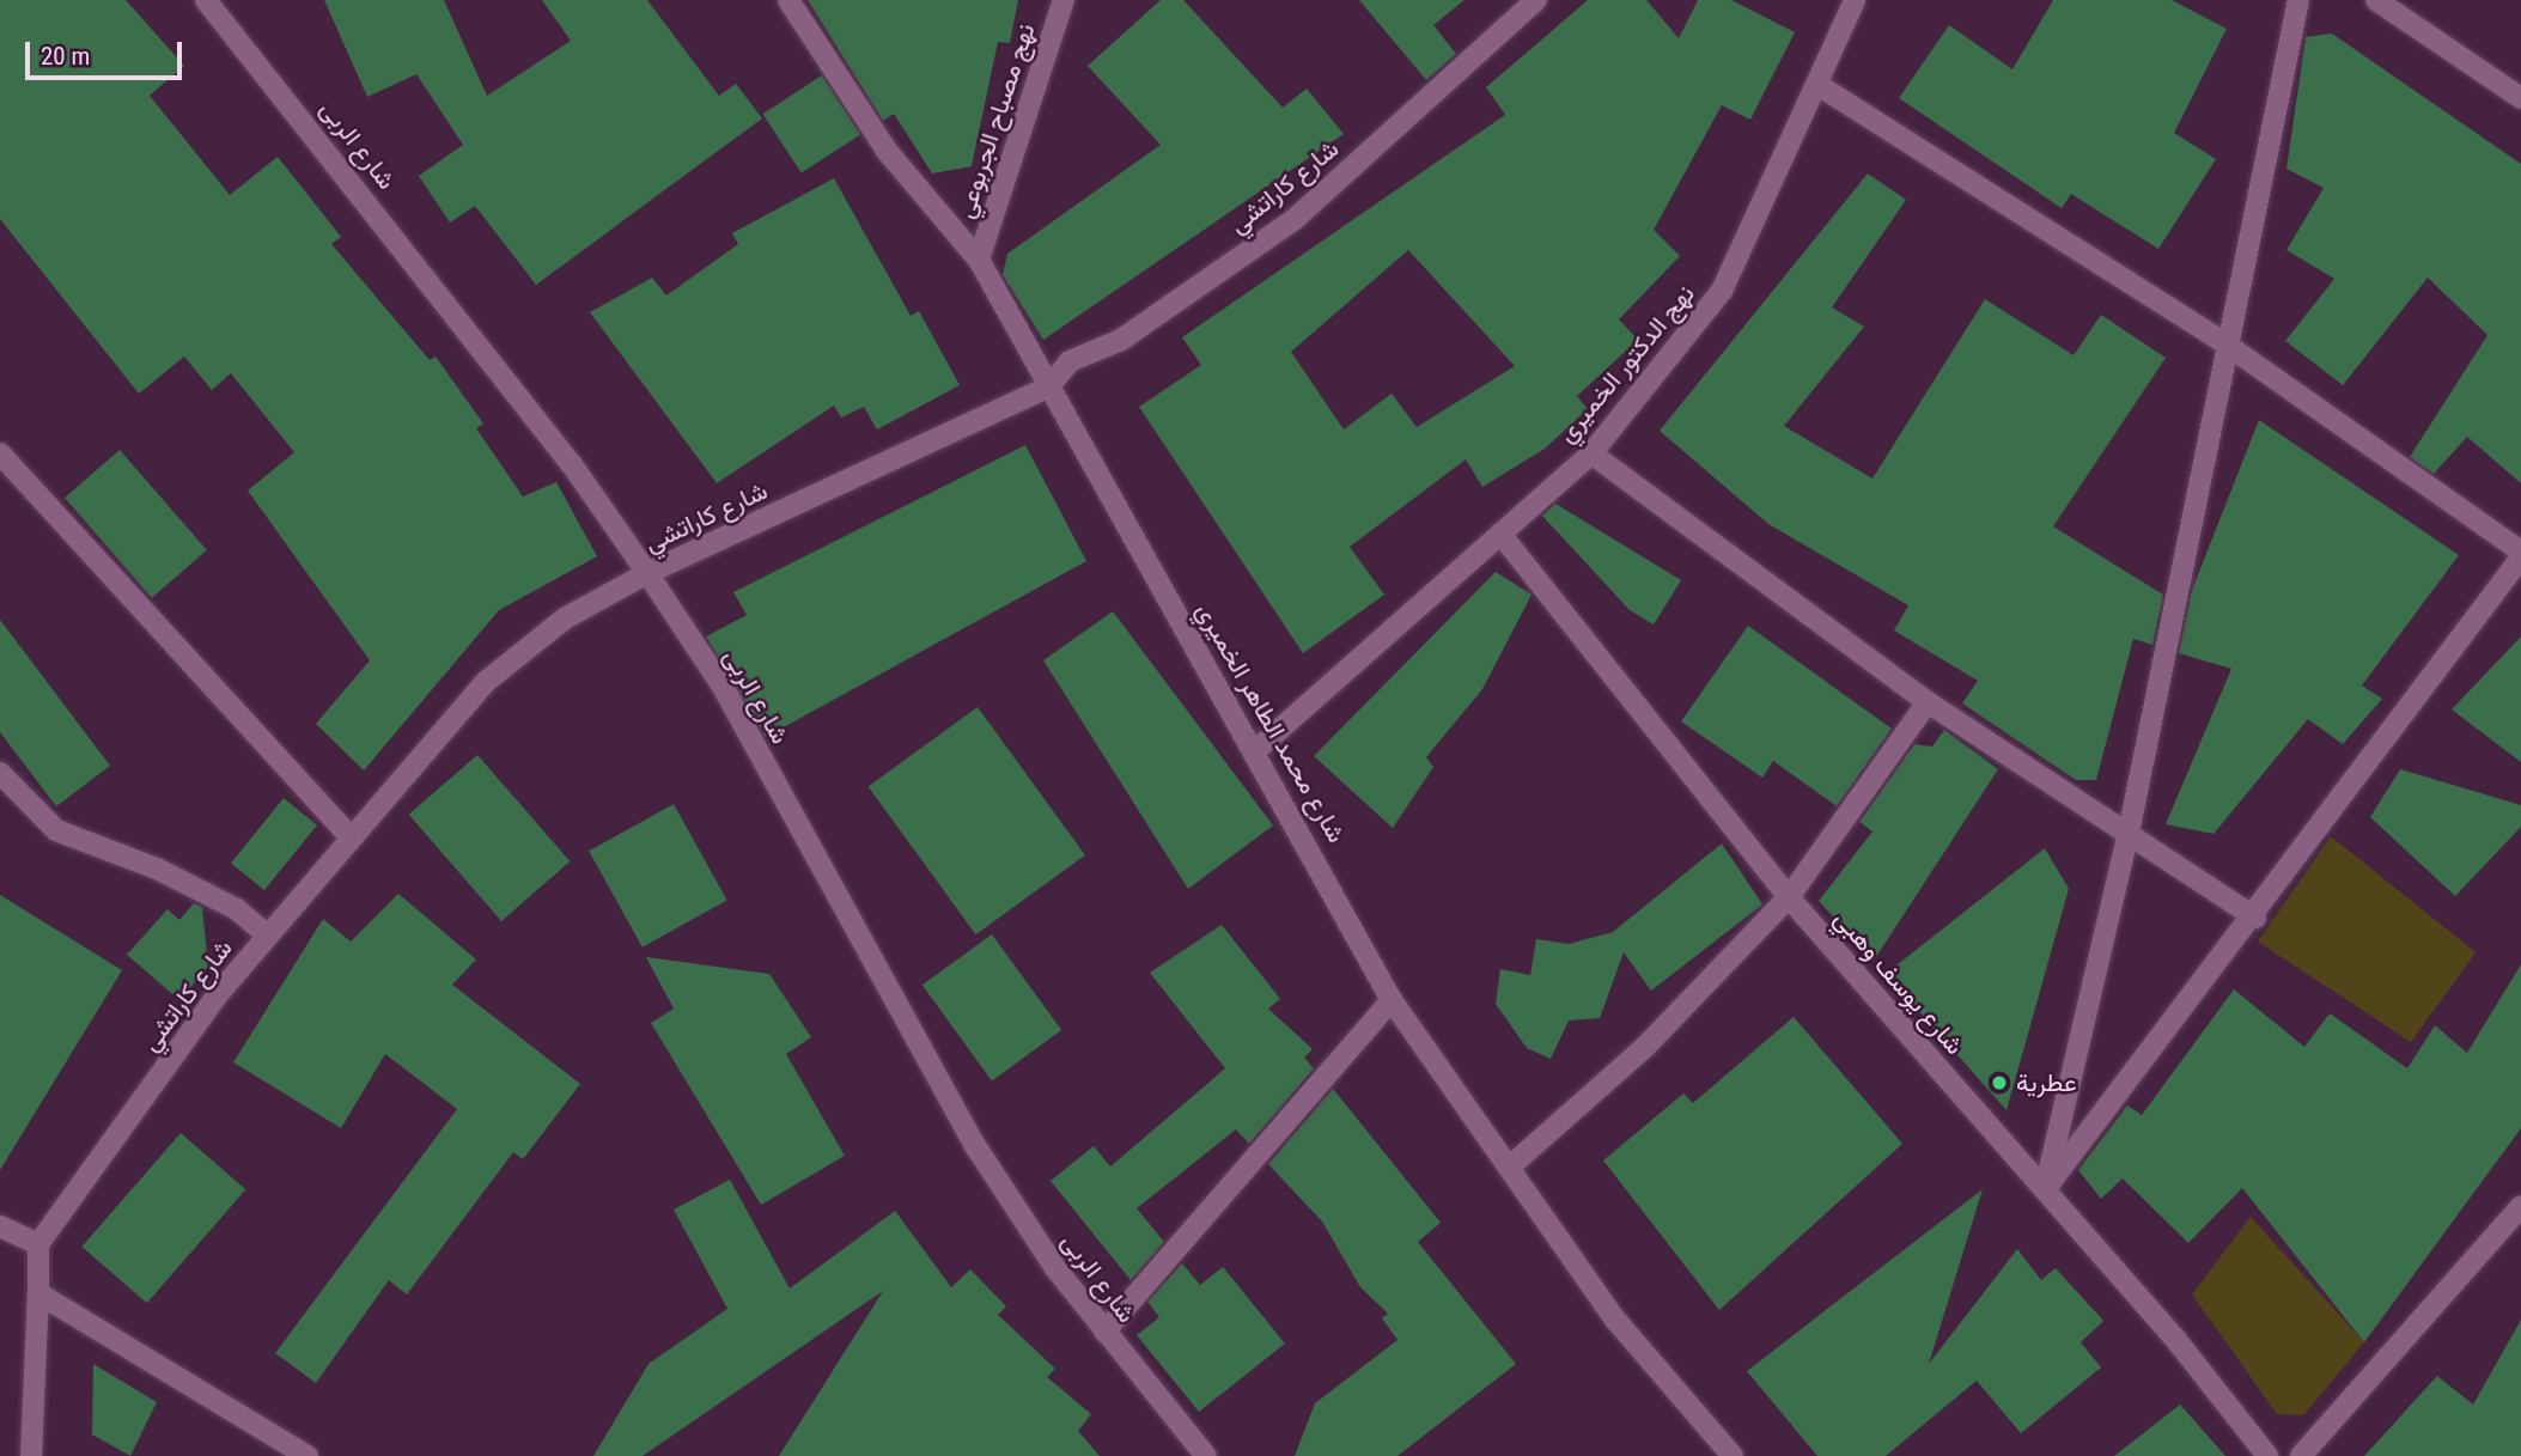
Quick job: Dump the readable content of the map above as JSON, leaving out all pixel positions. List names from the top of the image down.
{
  "streets": {
    "street": [
      "نهج مصباح الجربوعي",
      "شارع الربى",
      "شارع كاراتشي",
      "نهج الدكتور الخميري",
      "شارع محمد الطاهر الخميري",
      "شارع يوسف وهبي"
    ]
  },
  "crossings": [
    ["نهج مصباح الجربوعي", "شارع محمد الطاهر الخميري"],
    ["شارع الربى", "شارع كاراتشي"],
    ["شارع كاراتشي", "شارع محمد الطاهر الخميري"],
    ["نهج الدكتور الخميري", "شارع محمد الطاهر الخميري"],
    ["نهج الدكتور الخميري", "شارع يوسف وهبي"]
  ],
  "places": ["عطرية"],
  "scale_bar": "20 m"
}
